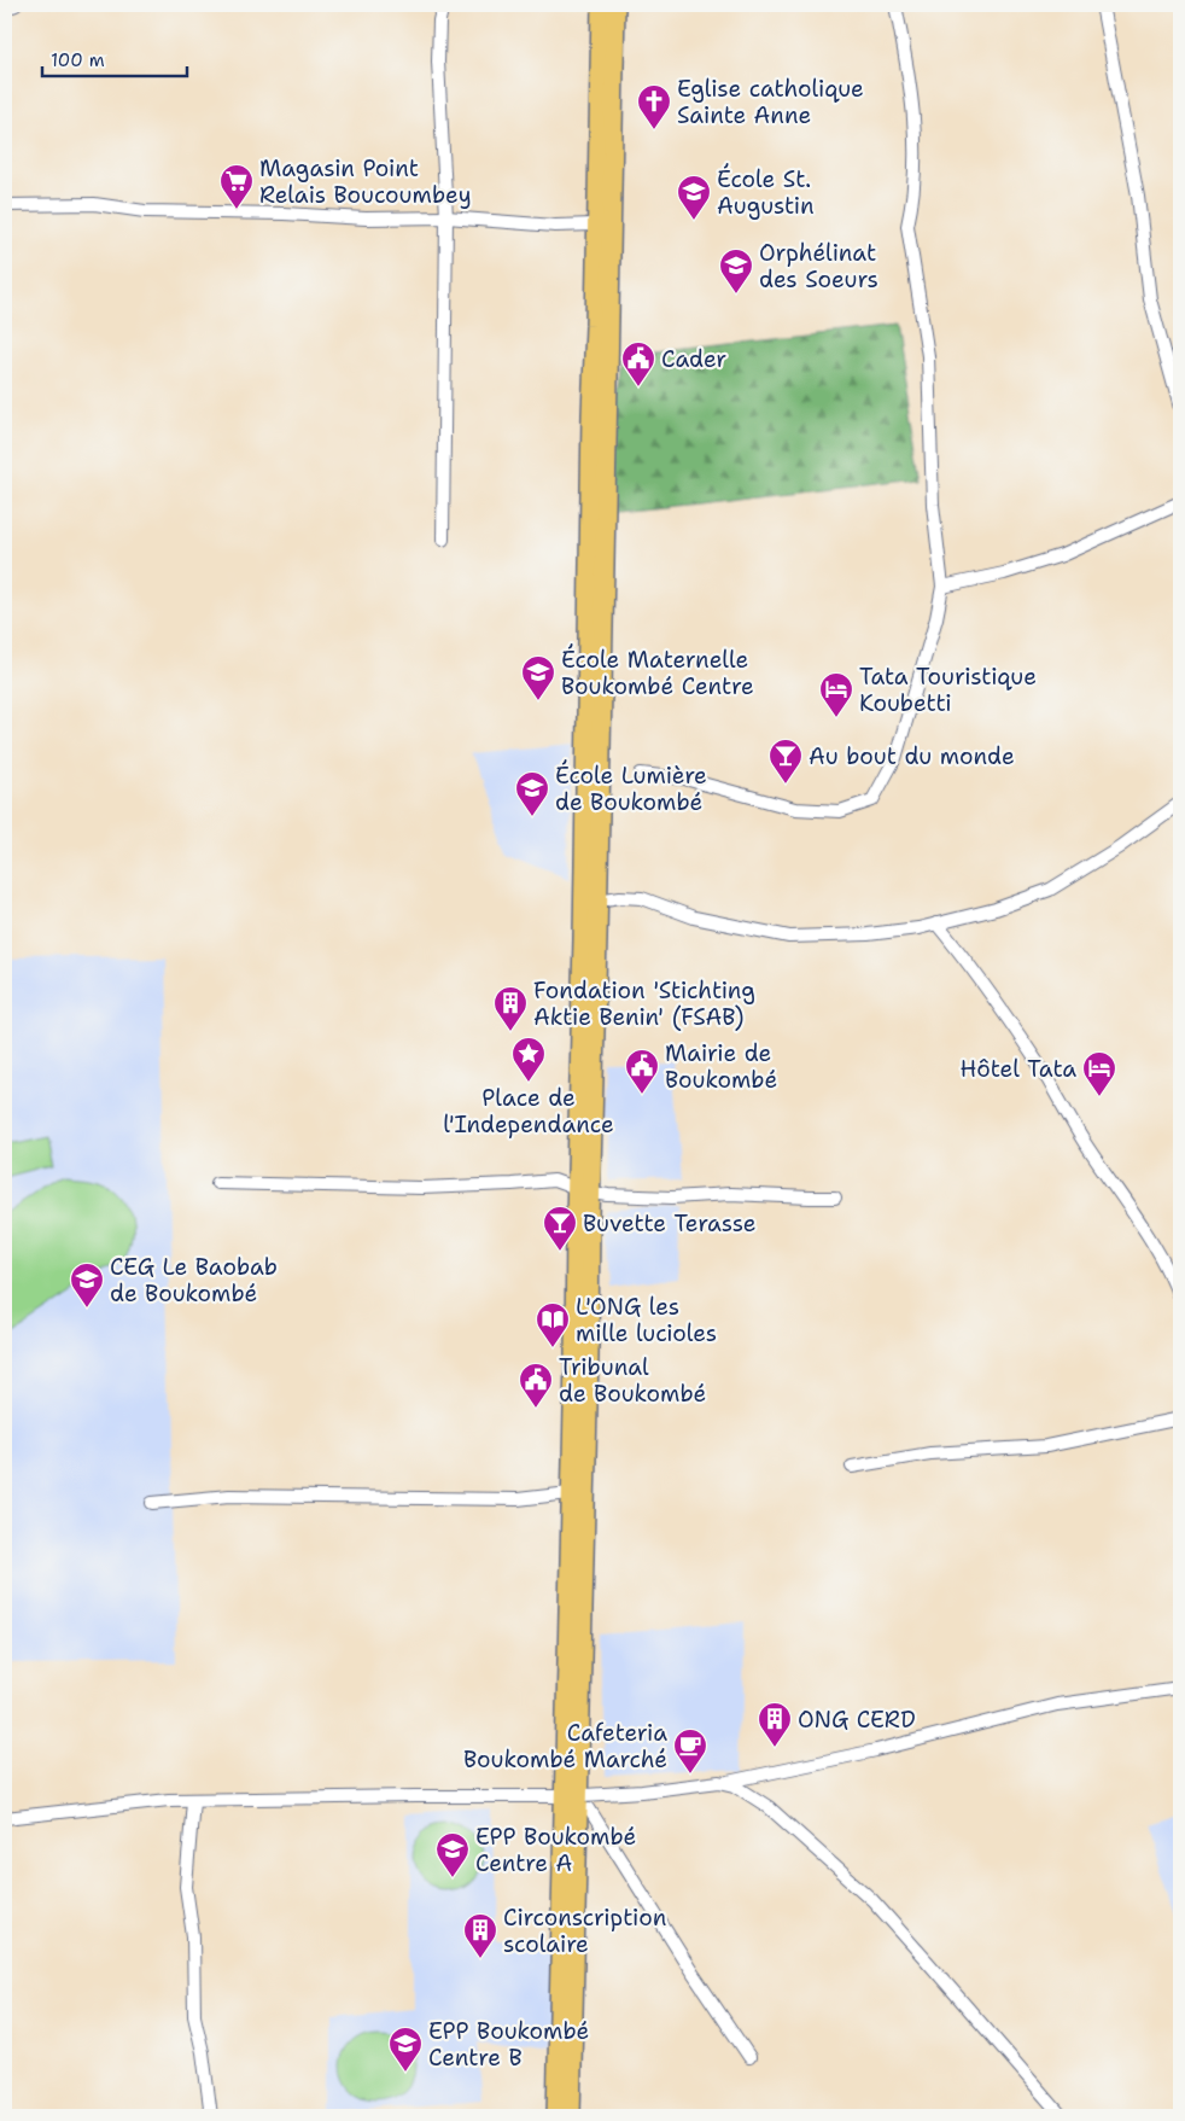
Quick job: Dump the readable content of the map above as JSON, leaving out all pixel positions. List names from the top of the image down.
{
  "places": {
    "church": ["Eglise catholique Sainte Anne"],
    "supermarket": ["Magasin Point Relais Boucoumbey"],
    "school or university": [
      "École St. Augustin",
      "Orphélinat des Soeurs",
      "École Maternelle Boukombé Centre",
      "École Lumière de Boukombé",
      "CEG Le Baobab de Boukombé",
      "EPP Boukombé Centre A",
      "EPP Boukombé Centre B"
    ],
    "public building": ["Cader", "Mairie de Boukombé", "Tribunal de Boukombé"],
    "hotel": ["Tata Touristique Koubetti", "Hôtel Tata"],
    "bar": ["Au bout du monde", "Buvette Terasse"],
    "building": ["Fondation 'Stichting Aktie Benin' (FSAB)", "ONG CERD", "Circonscription scolaire"],
    "place": ["Place de l'Independance"],
    "library": ["L'ONG les mille lucioles"],
    "cafe": ["Cafeteria Boukombé Marché"]
  },
  "scale_bar": "100 m"
}
